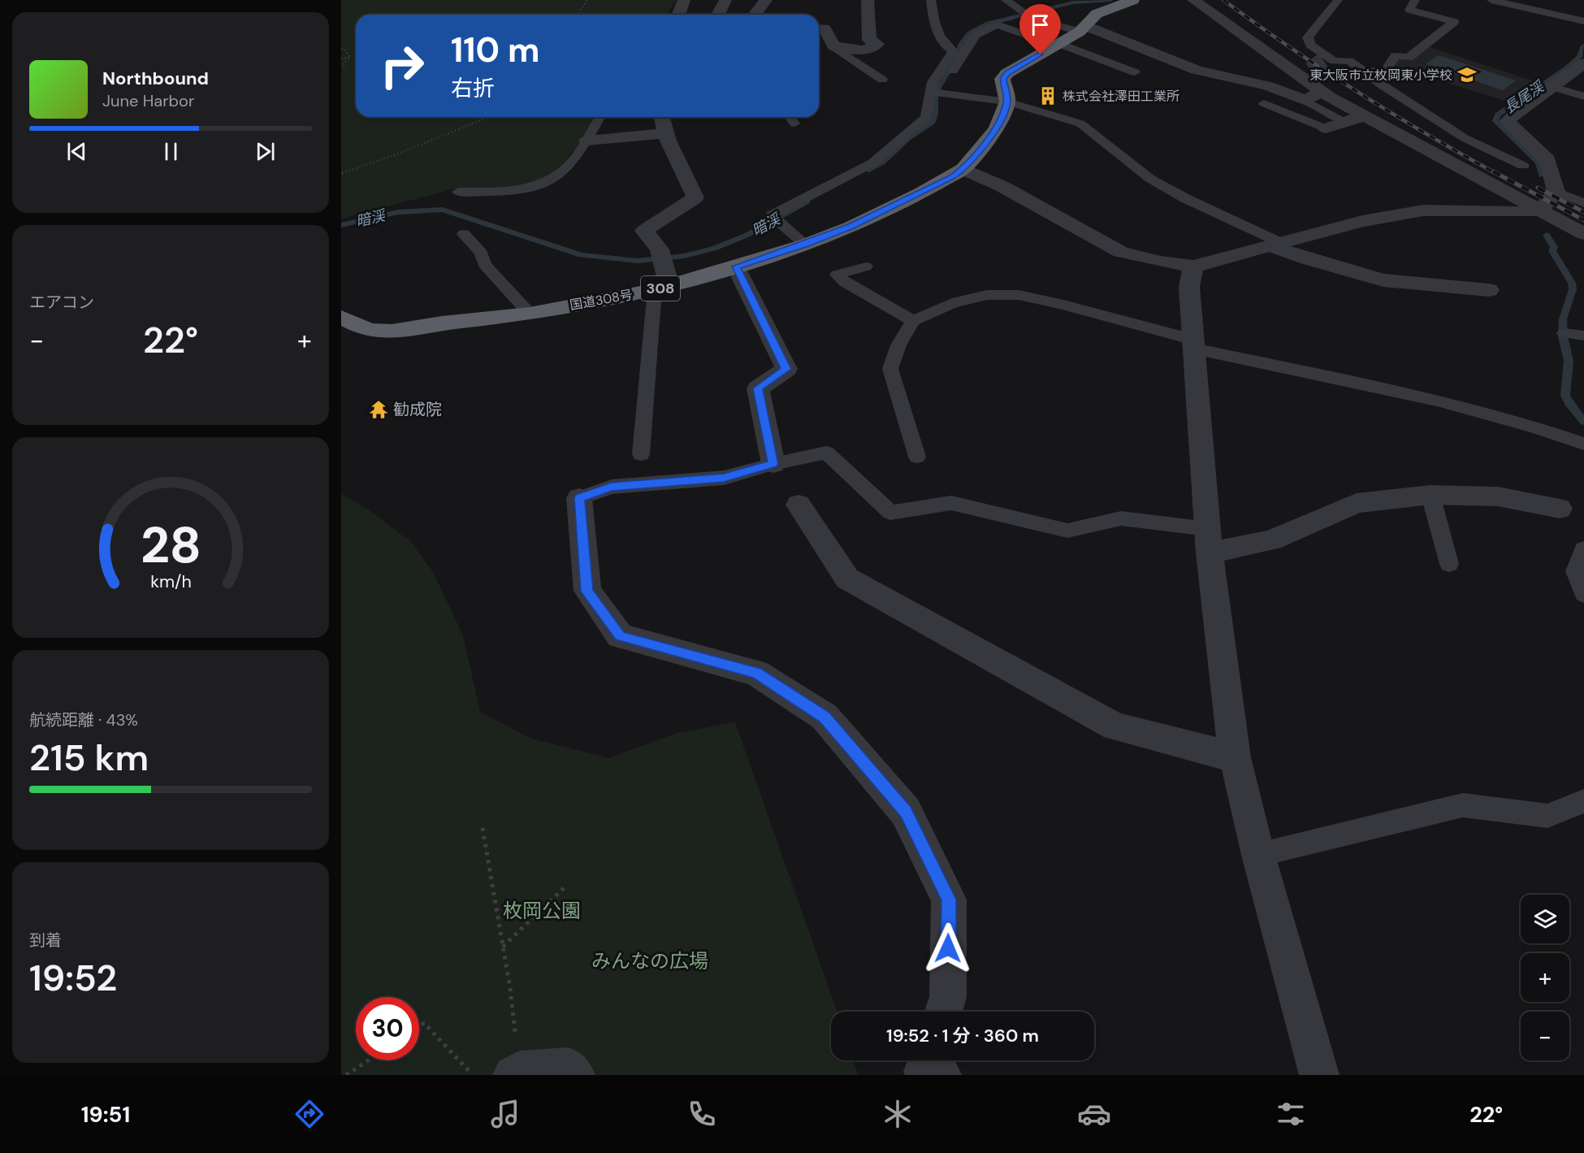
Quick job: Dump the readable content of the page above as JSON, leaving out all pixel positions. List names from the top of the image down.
{
  "streets": {
    "highway": ["308", "国道308号"]
  },
  "water": ["長尾渓", "暗渓"],
  "parks": ["枚岡公園", "みんなの広場"],
  "places": {
    "school or university": ["東大阪市立枚岡東小学校"],
    "building": ["株式会社澤田工業所"],
    "temple": ["勧成院"]
  },
  "page": {
    "turn": ["110 m", "右折"],
    "song": ["Northbound", "June Harbor"],
    "tile": [
      "エアコン",
      ["航続距離 · 43%", "215 km"],
      ["到着", "19:52"]
    ],
    "heat": ["−", "22°", "+"],
    "map_buttons": ["+", "−"],
    "limit": "30",
    "trip": "19:52 · 1 分 · 360 m",
    "tabs": ["19:51", "22°"],
    "gauge": ["28", "km/h"]
  }
}
